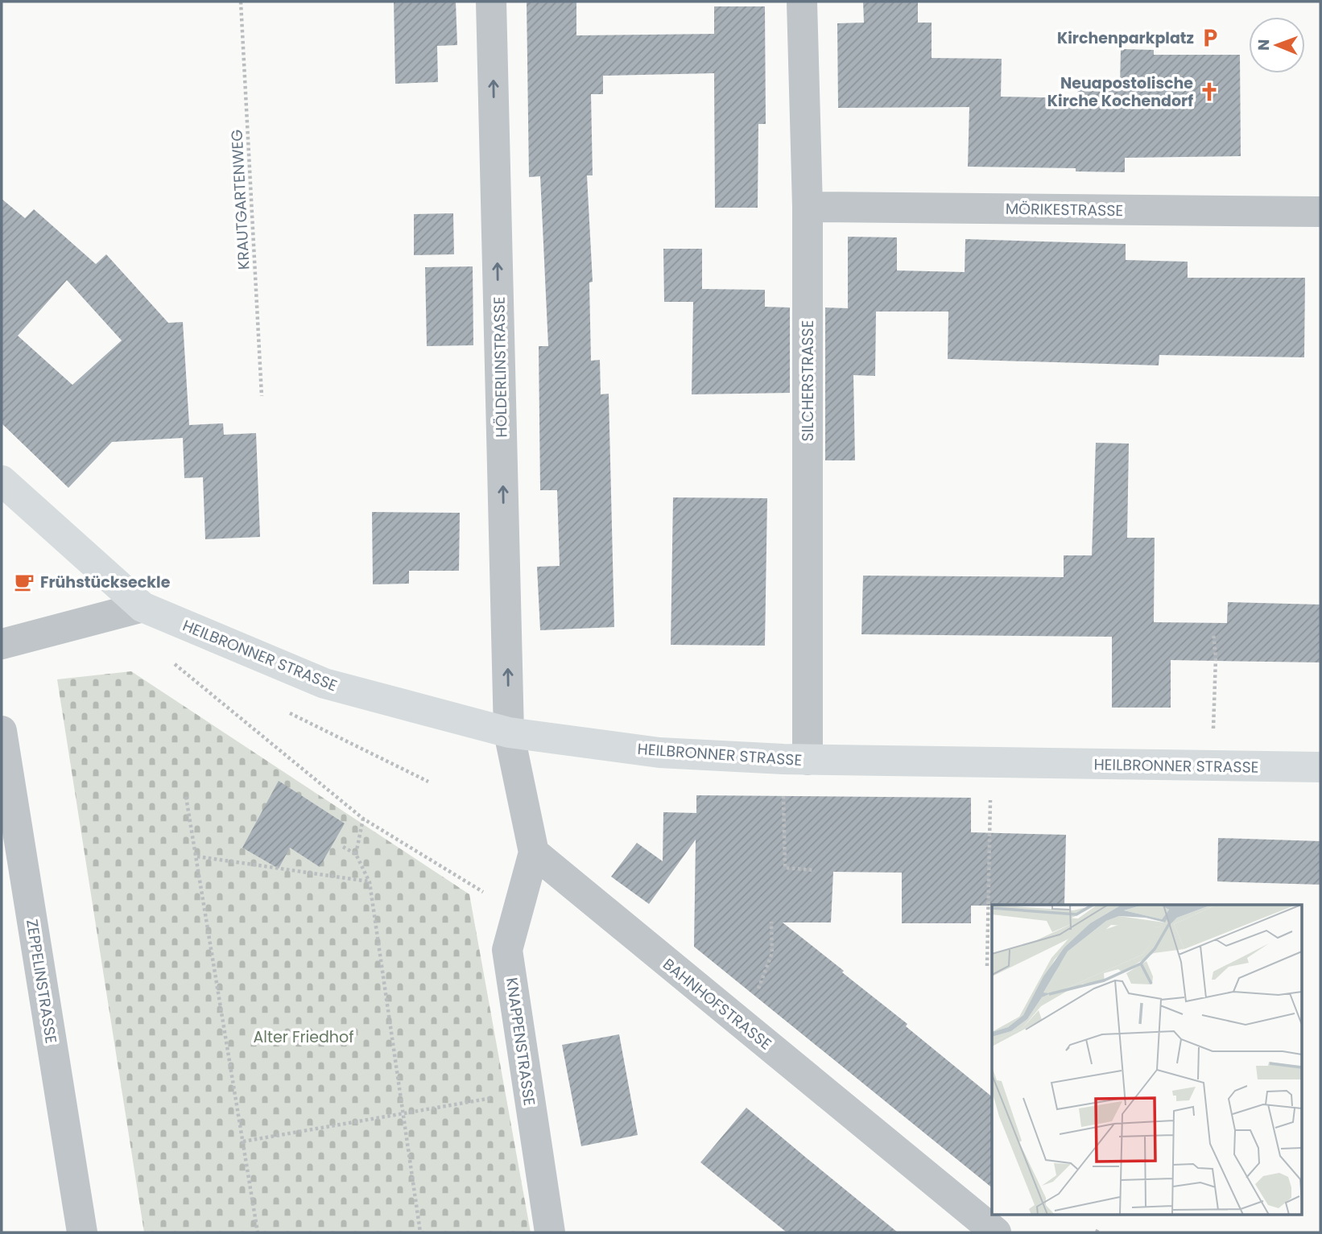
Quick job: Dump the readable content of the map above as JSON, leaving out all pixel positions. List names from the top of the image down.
{
  "streets": {
    "main road": ["HEILBRONNER STRASSE"],
    "street": [
      "MÖRIKESTRASSE",
      "HÖLDERLINSTRASSE",
      "SILCHERSTRASSE",
      "ZEPPELINSTRASSE",
      "BAHNHOFSTRASSE",
      "KNAPPENSTRASSE"
    ],
    "path": ["KRAUTGARTENWEG"]
  },
  "crossings": [
    ["MÖRIKESTRASSE", "SILCHERSTRASSE"],
    ["HÖLDERLINSTRASSE", "HEILBRONNER STRASSE"],
    ["SILCHERSTRASSE", "HEILBRONNER STRASSE"],
    ["BAHNHOFSTRASSE", "KNAPPENSTRASSE"]
  ],
  "one_way": ["HÖLDERLINSTRASSE"],
  "parks": ["Alter Friedhof"],
  "places": {
    "parking": ["Kirchenparkplatz"],
    "church": ["Neuapostolische Kirche Kochendorf"],
    "cafe": ["Frühstückseckle"]
  },
  "north": "left"
}
